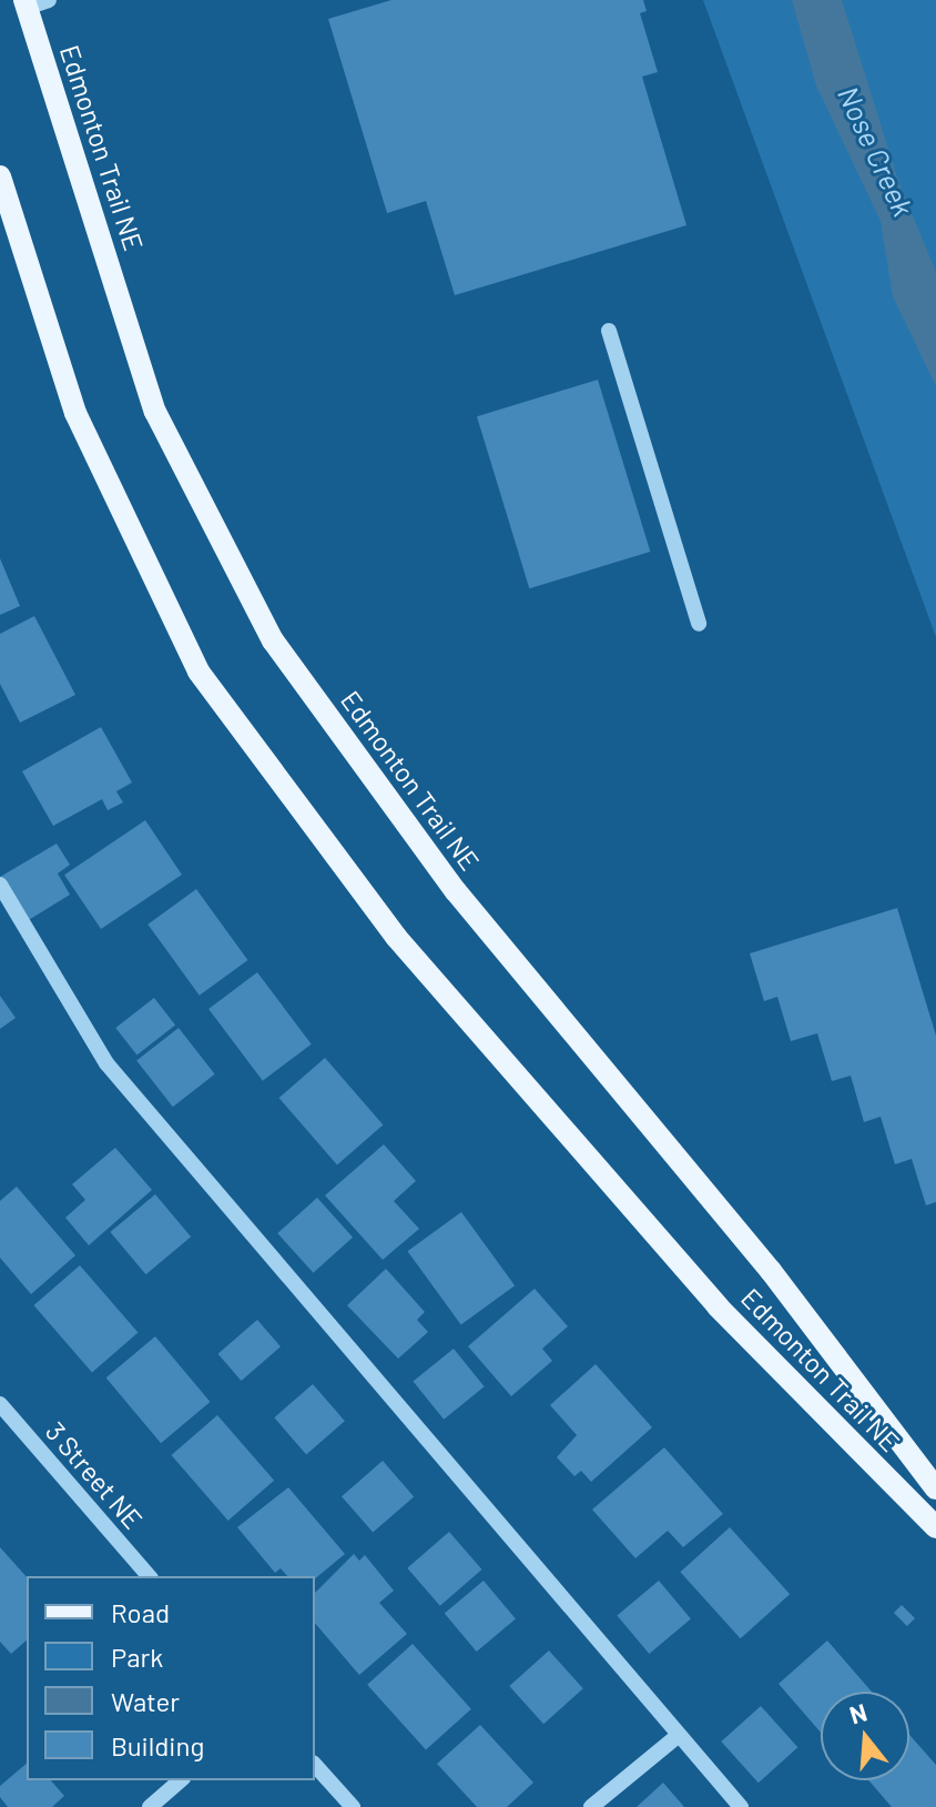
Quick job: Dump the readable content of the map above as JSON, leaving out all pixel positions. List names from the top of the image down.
{
  "streets": {
    "main road": ["Edmonton Trail NE"],
    "street": ["3 Street NE"]
  },
  "water": ["Nose Creek"],
  "legend": [
    "Road",
    "Park",
    "Water",
    "Building"
  ],
  "north": "top"
}
